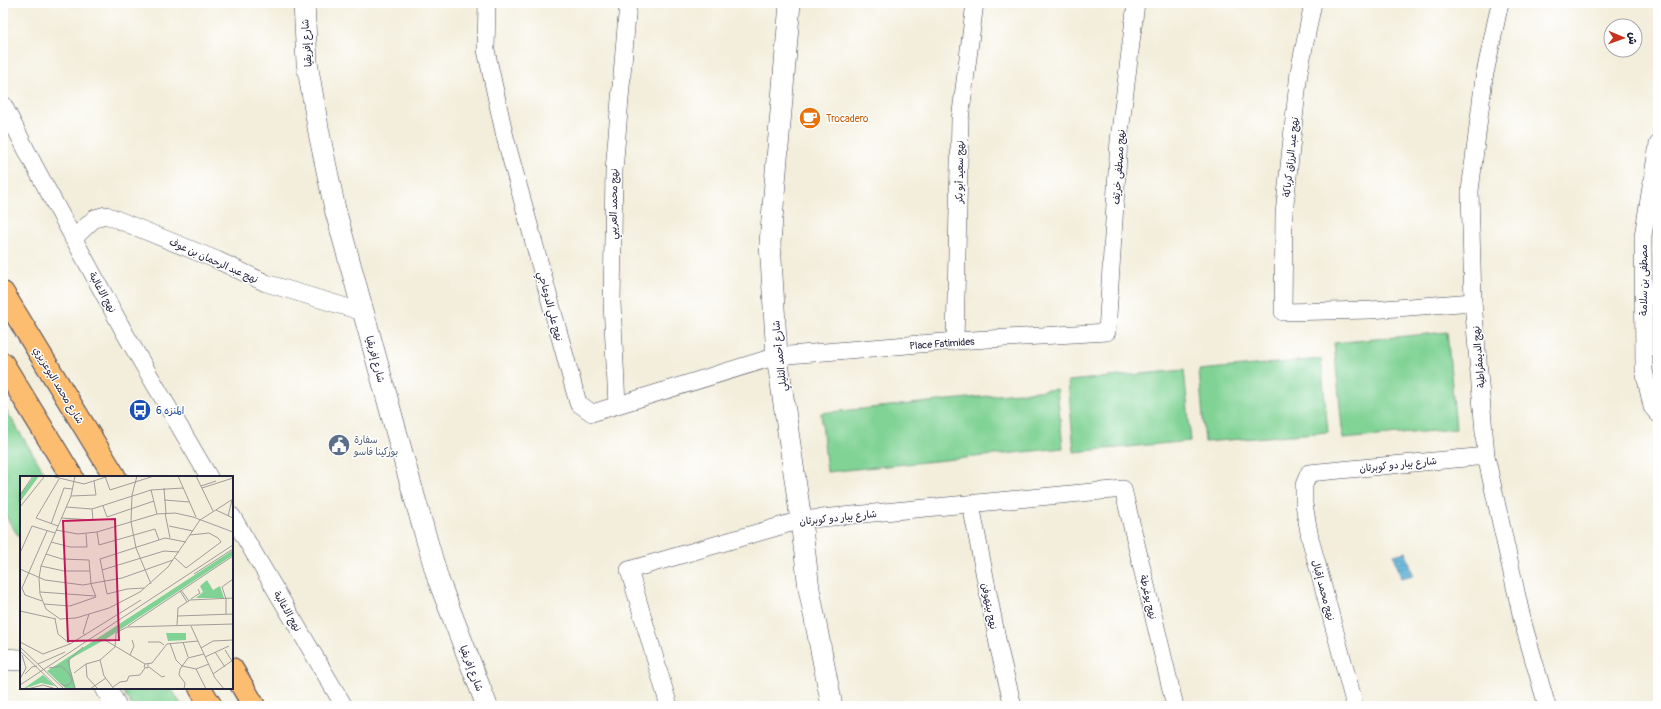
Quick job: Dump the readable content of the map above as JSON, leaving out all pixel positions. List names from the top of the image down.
{
  "streets": {
    "highway": ["شارع محمد البوعزيزي"],
    "street": [
      "شارع إفريقيا",
      "نهج عبد الرزاق كرباكة",
      "نهج مصطفى خريّف",
      "نهج سعيد أبو بكر",
      "نهج محمد العريبي",
      "نهج عبد الرحمان بن عوف",
      "مصطفى بن سلامة",
      "نهج الاغالبة",
      "نهج علي الدوعاجي",
      "Place Fatimides",
      "شارع أحمد التليلي",
      "نهج الديمقراطية",
      "شارع بيار دو كوبرتان",
      "نهج محمد إقبال",
      "نهج يوغرطة",
      "نهج بيتهوفن"
    ]
  },
  "crossings": [
    ["شارع إفريقيا", "نهج عبد الرحمان بن عوف"],
    ["نهج عبد الرزاق كرباكة", "نهج الديمقراطية"],
    ["نهج مصطفى خريّف", "Place Fatimides"],
    ["نهج سعيد أبو بكر", "Place Fatimides"],
    ["نهج محمد العريبي", "نهج علي الدوعاجي"],
    ["نهج عبد الرحمان بن عوف", "نهج الاغالبة"],
    ["نهج علي الدوعاجي", "Place Fatimides"],
    ["نهج علي الدوعاجي", "شارع أحمد التليلي"],
    ["Place Fatimides", "شارع أحمد التليلي"],
    ["شارع أحمد التليلي", "شارع بيار دو كوبرتان"],
    ["نهج الديمقراطية", "شارع بيار دو كوبرتان"],
    ["شارع بيار دو كوبرتان", "نهج محمد إقبال"],
    ["شارع بيار دو كوبرتان", "نهج يوغرطة"],
    ["شارع بيار دو كوبرتان", "نهج بيتهوفن"]
  ],
  "places": {
    "cafe": ["Trocadero"],
    "bus stop": ["المنزه 6"],
    "public building": ["سفارة بوركينا فاسو"]
  },
  "north": "right"
}
